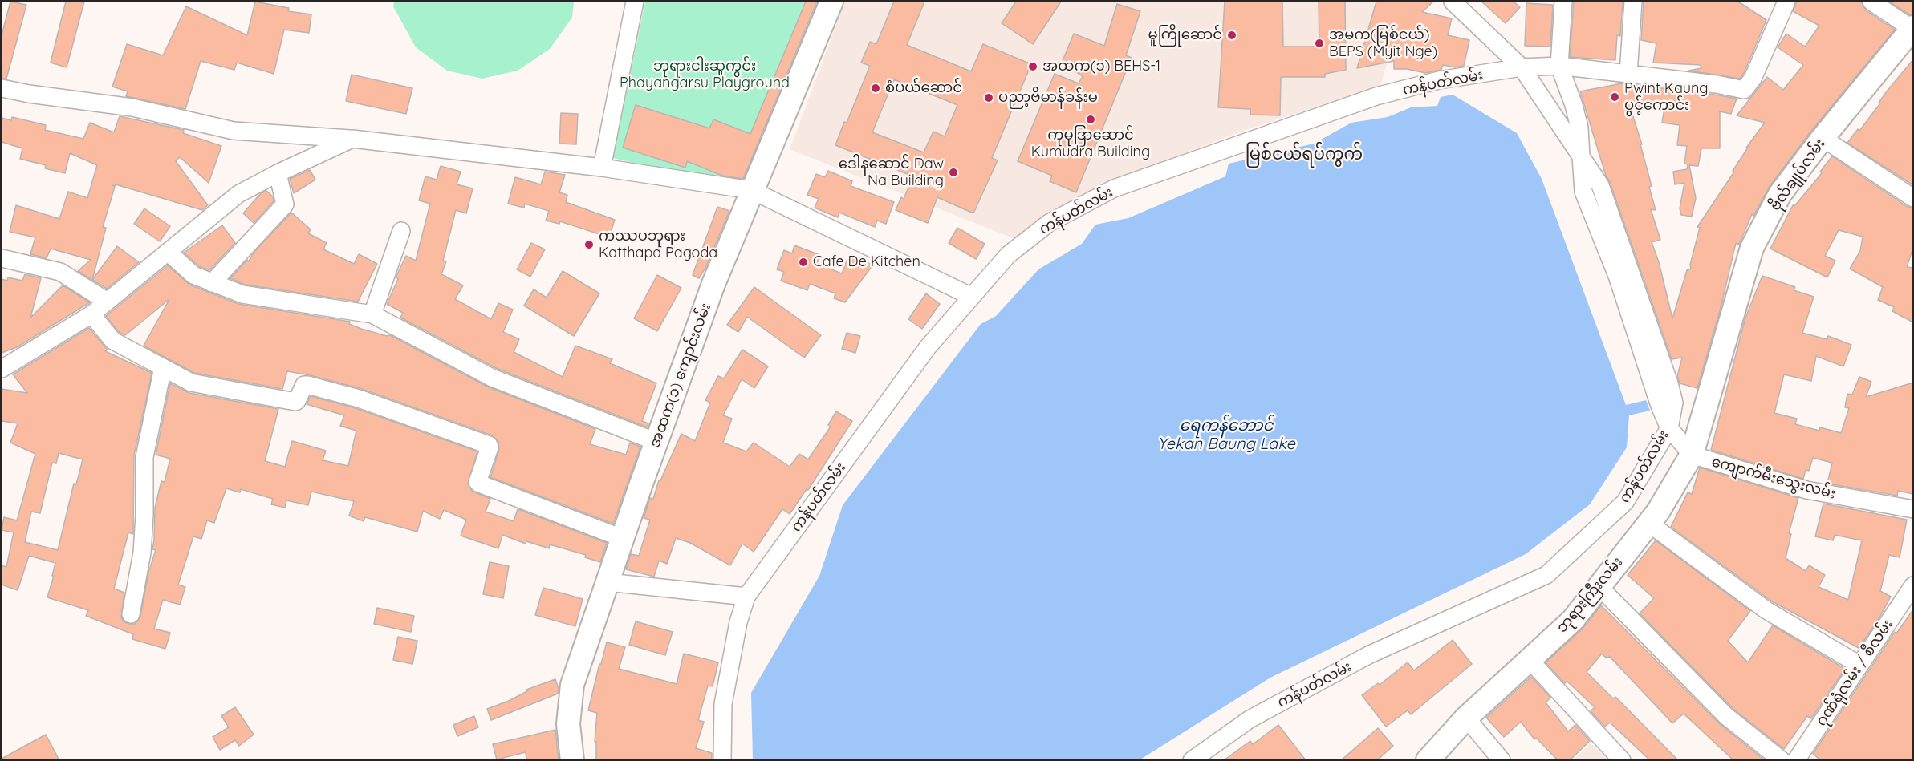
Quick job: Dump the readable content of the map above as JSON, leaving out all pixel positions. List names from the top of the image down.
{
  "streets": {
    "main road": ["ဗိုလ်ချုပ်လမ်း", "အထက(၁) ကျောင်းလမ်း", "ဘုရားကြီးလမ်း"],
    "street": ["ကန်ပတ်လမ်း", "ကျောက်မီးသွေးလမ်း", "ဂုဏ်ရုံလမ်း / စီလမ်း"]
  },
  "crossings": [
    ["ဗိုလ်ချုပ်လမ်း", "ကျောက်မီးသွေးလမ်း"],
    ["ဗိုလ်ချုပ်လမ်း", "ဘုရားကြီးလမ်း"],
    ["ကျောက်မီးသွေးလမ်း", "ဘုရားကြီးလမ်း"]
  ],
  "districts": ["မြစ်ငယ်ရပ်ကွက်"],
  "water": ["ရေကန်ဘောင် Yekan Baung Lake"],
  "parks": ["ဘုရားငါးဆူကွင်း Phayangarsu Playground"],
  "places": [
    "မူကြိုဆောင်",
    "အမက(မြစ်ငယ်) BEPS (Myit Nge)",
    "အထက(၁) BEHS-1",
    "စံပယ်ဆောင်",
    "Pwint Kaung ပွင့်ကောင်း",
    "ပညာ့ဗိမာန်ခန်းမ",
    "ကုမုဒြာဆောင် Kumudra Building",
    "ဒေါနဆောင် Daw Na Building",
    "ကဿပဘုရား Katthapa Pagoda",
    "Cafe De Kitchen"
  ]
}
